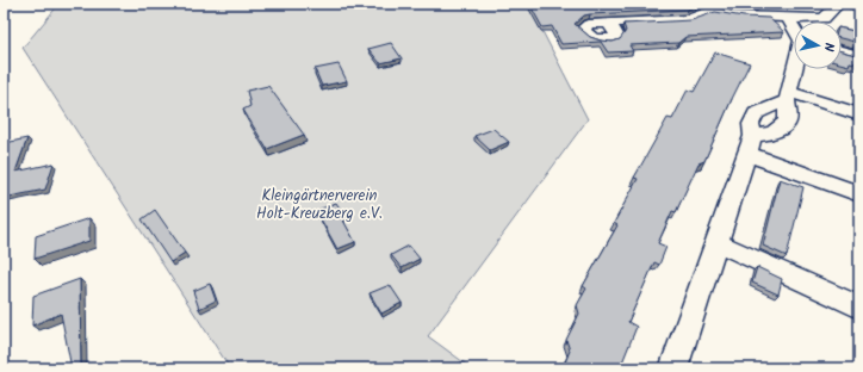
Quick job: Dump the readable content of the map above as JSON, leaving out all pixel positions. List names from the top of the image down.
{
  "parks": ["Kleingärtnerverein Holt-Kreuzberg e.V."],
  "north": "right"
}
